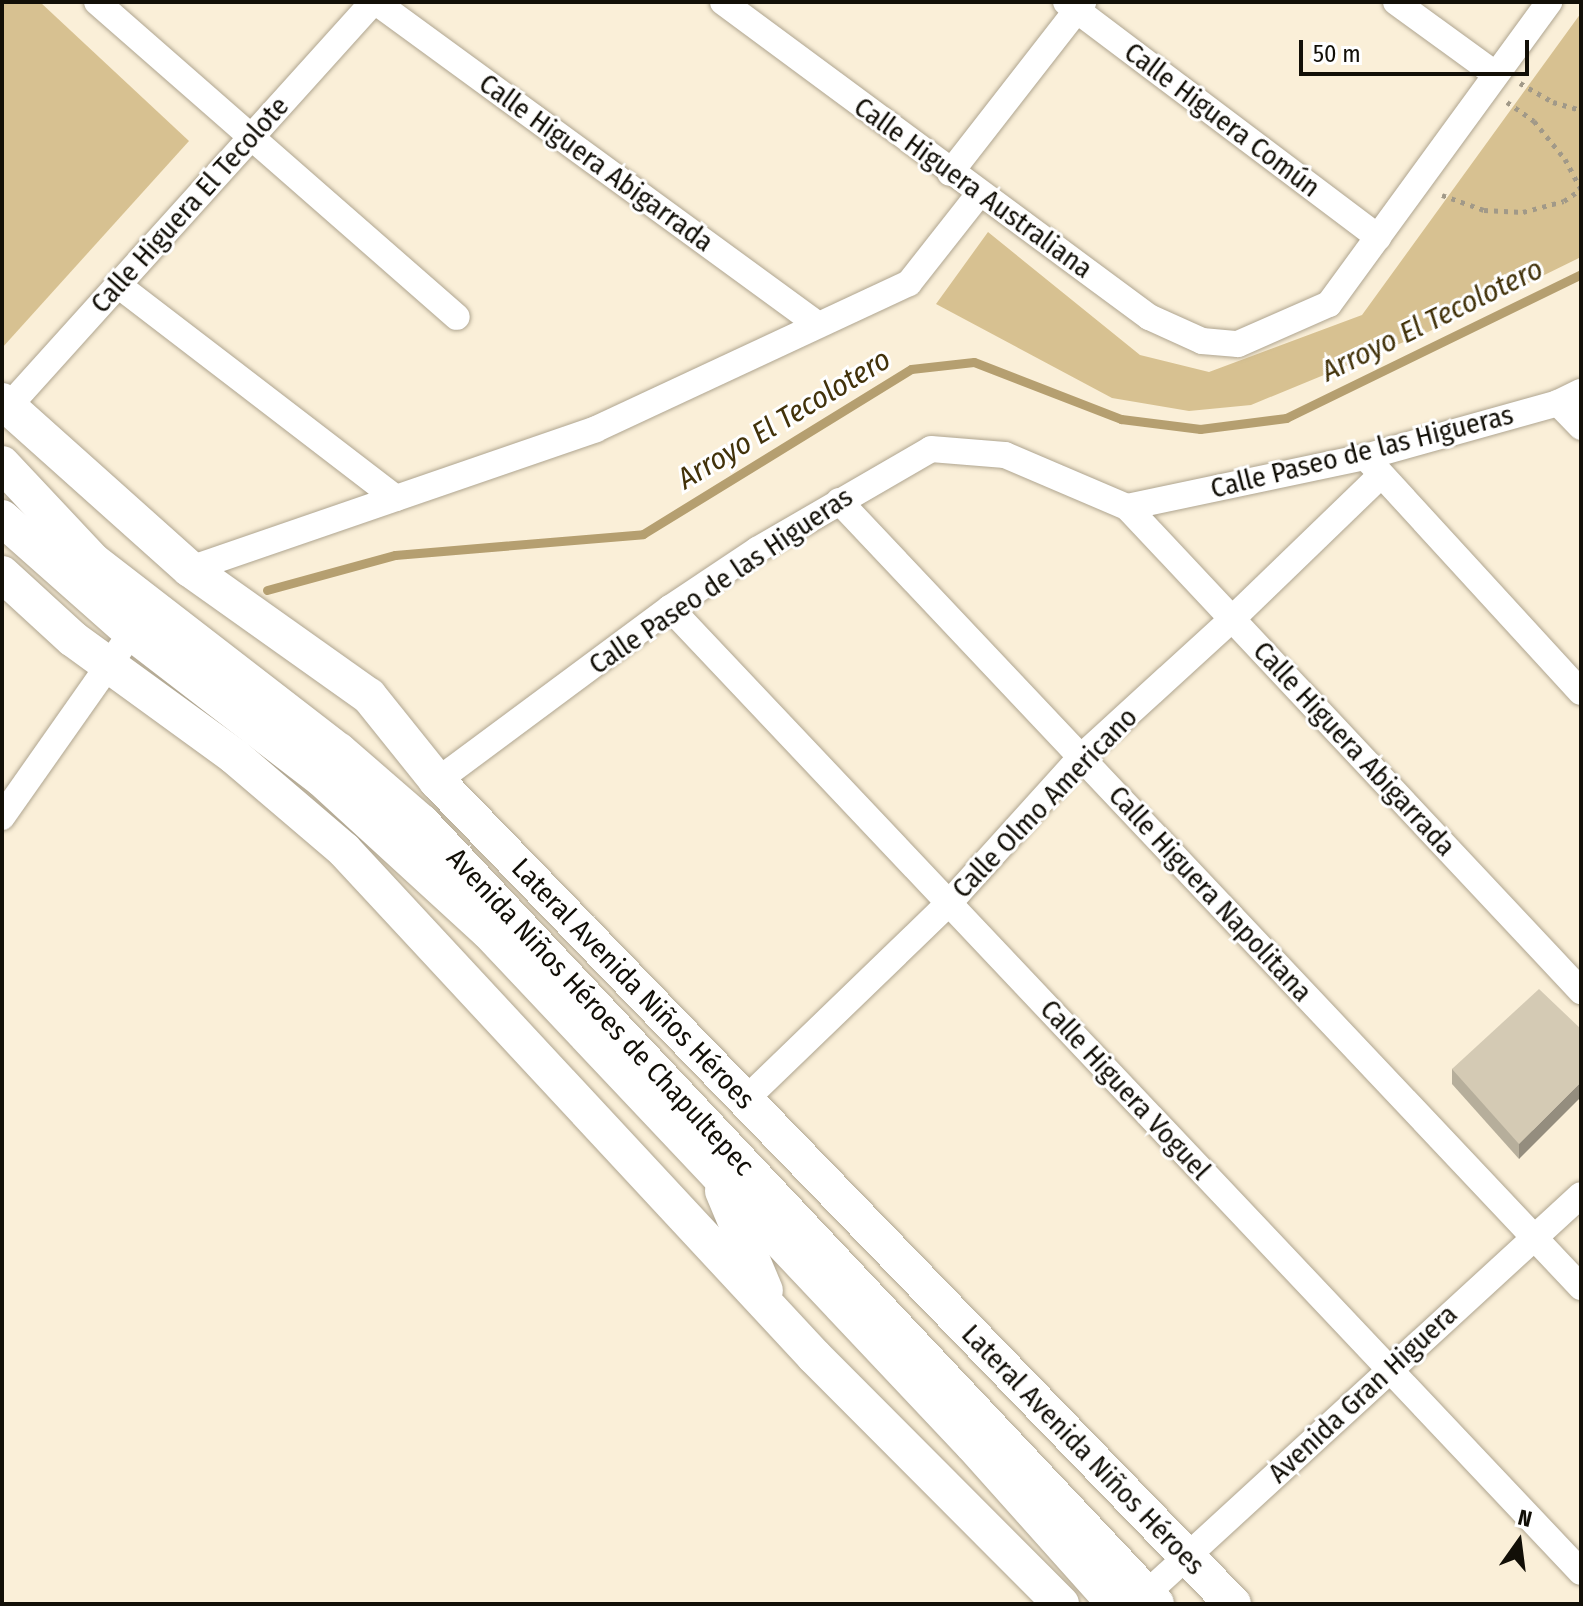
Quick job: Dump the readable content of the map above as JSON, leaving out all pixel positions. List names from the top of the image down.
{
  "streets": {
    "main road": ["Lateral Avenida Niños Héroes", "Avenida Niños Héroes de Chapultepec"],
    "street": [
      "Calle Higuera Común",
      "Calle Higuera Abigarrada",
      "Calle Higuera Australiana",
      "Calle Higuera El Tecolote",
      "Calle Paseo de las Higueras",
      "Calle Olmo Americano",
      "Calle Higuera Napolitana",
      "Calle Higuera Voguel",
      "Avenida Gran Higuera"
    ]
  },
  "crossings": [
    ["Calle Higuera Común", "Calle Higuera Australiana"],
    ["Calle Higuera Abigarrada", "Calle Higuera El Tecolote"],
    ["Calle Higuera Abigarrada", "Calle Paseo de las Higueras"],
    ["Calle Higuera Abigarrada", "Calle Olmo Americano"],
    ["Calle Higuera El Tecolote", "Lateral Avenida Niños Héroes"],
    ["Calle Paseo de las Higueras", "Calle Olmo Americano"],
    ["Calle Paseo de las Higueras", "Calle Higuera Napolitana"],
    ["Calle Paseo de las Higueras", "Lateral Avenida Niños Héroes"],
    ["Calle Paseo de las Higueras", "Calle Higuera Voguel"],
    ["Calle Olmo Americano", "Calle Higuera Napolitana"],
    ["Calle Olmo Americano", "Lateral Avenida Niños Héroes"],
    ["Calle Olmo Americano", "Calle Higuera Voguel"],
    ["Calle Higuera Napolitana", "Avenida Gran Higuera"],
    ["Lateral Avenida Niños Héroes", "Avenida Gran Higuera"],
    ["Avenida Niños Héroes de Chapultepec", "Avenida Gran Higuera"],
    ["Calle Higuera Voguel", "Avenida Gran Higuera"]
  ],
  "water": ["Arroyo El Tecolotero"],
  "scale_bar": "50 m",
  "north": "top"
}
